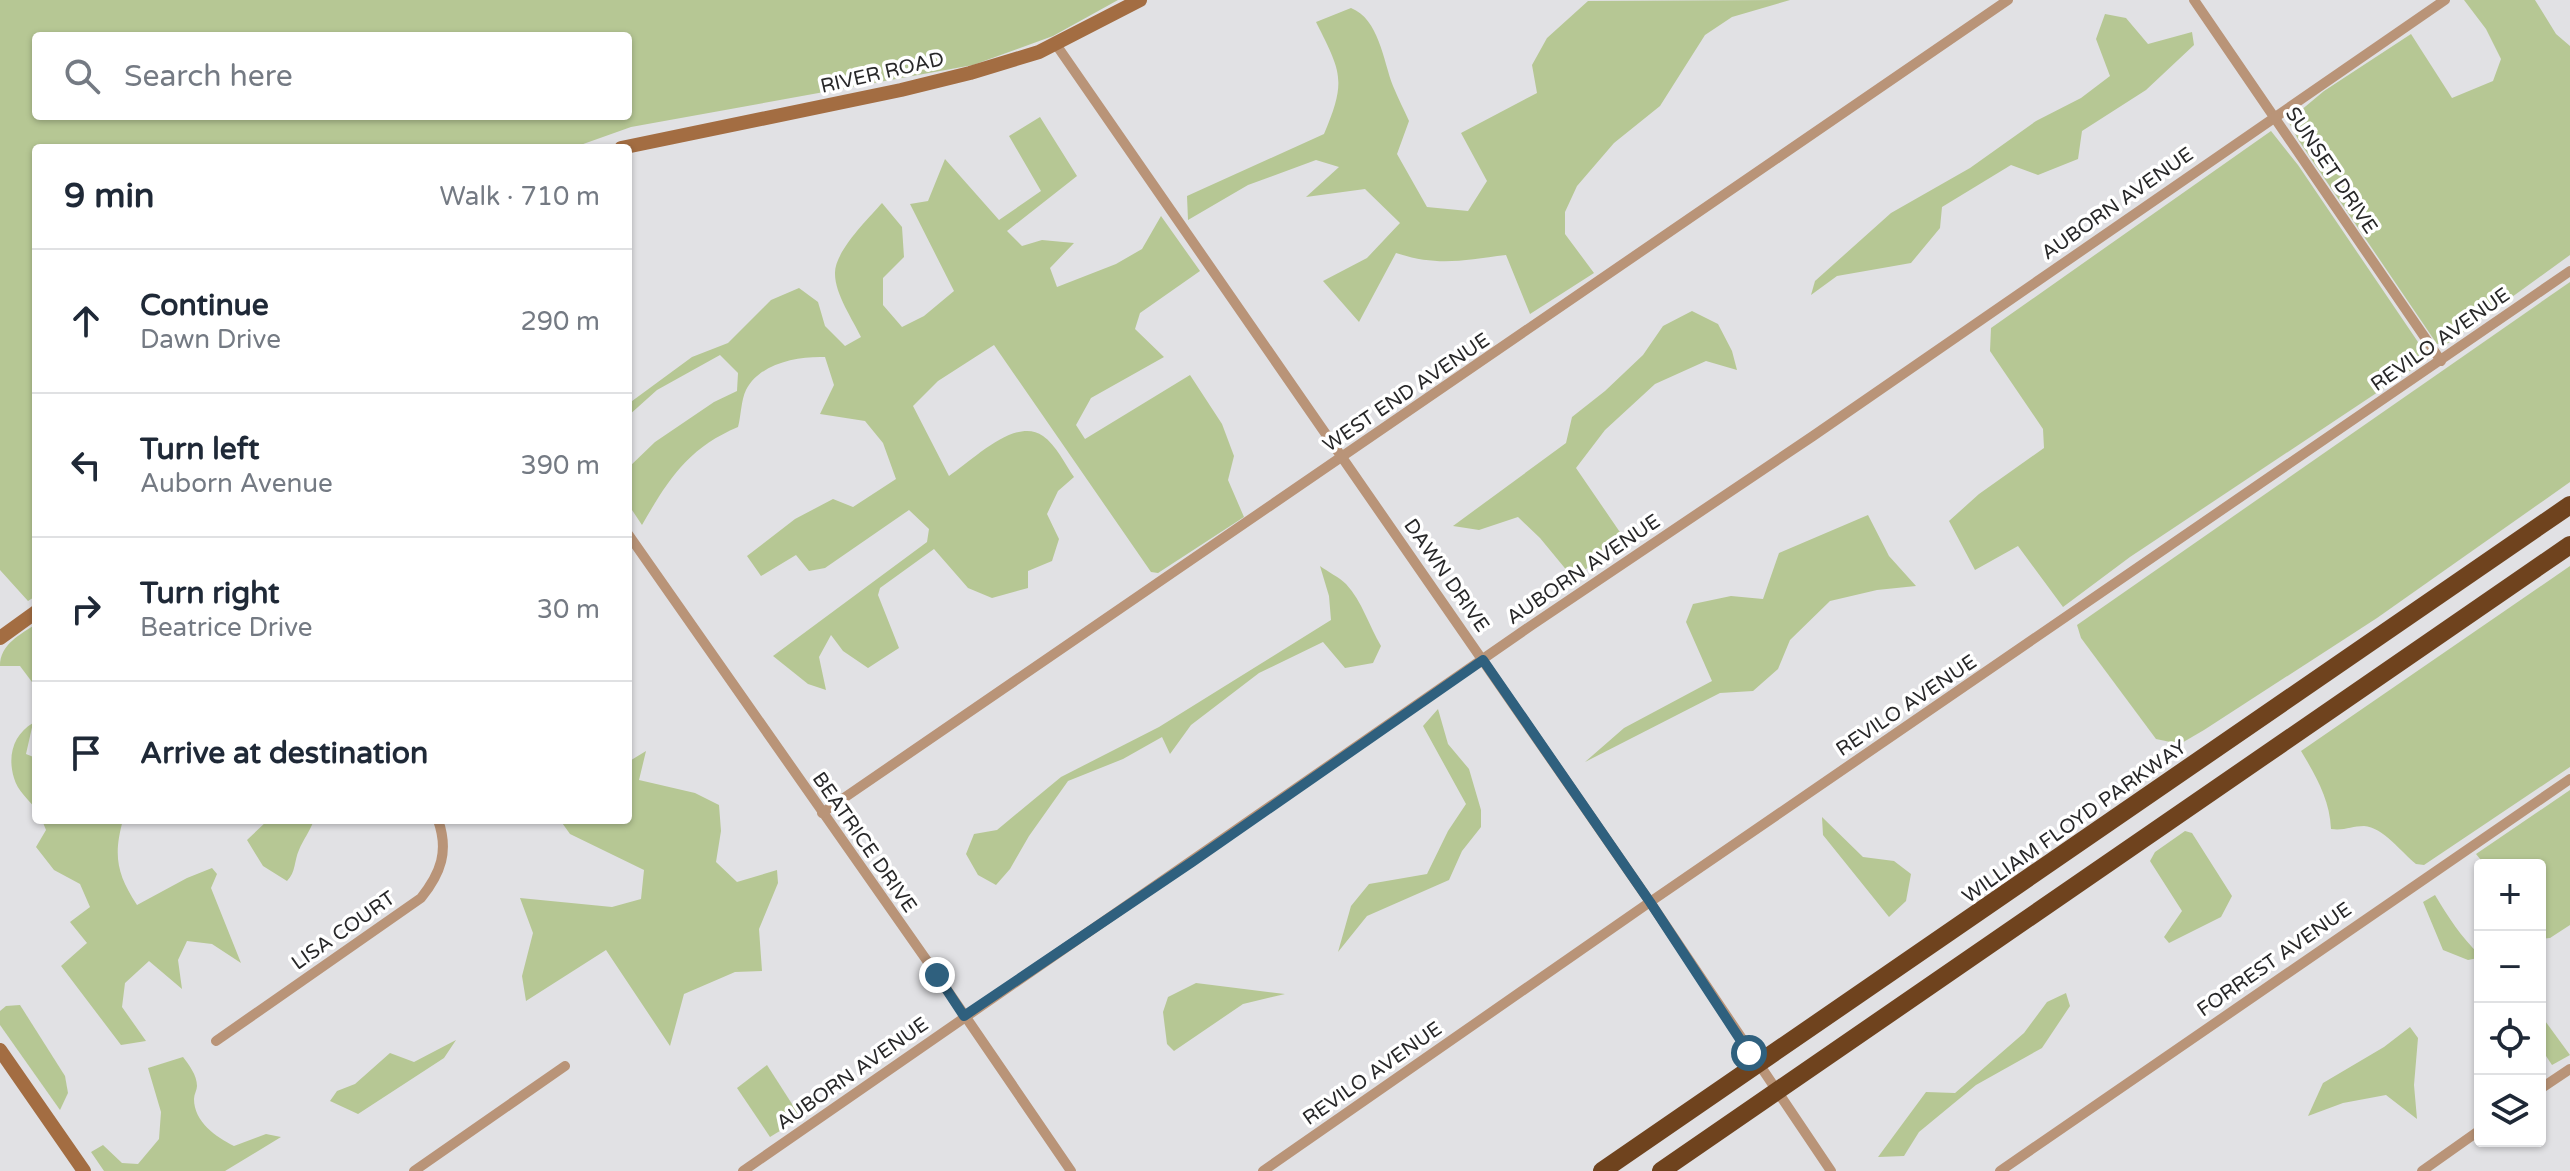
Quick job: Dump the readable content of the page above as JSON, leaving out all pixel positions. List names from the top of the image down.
{
  "streets": {
    "highway": ["WILLIAM FLOYD PARKWAY"],
    "street": [
      "RIVER ROAD",
      "SUNSET DRIVE",
      "AUBORN AVENUE",
      "REVILO AVENUE",
      "WEST END AVENUE",
      "DAWN DRIVE",
      "BEATRICE DRIVE",
      "LISA COURT",
      "FORREST AVENUE"
    ]
  },
  "crossings": [
    ["RIVER ROAD", "DAWN DRIVE"],
    ["SUNSET DRIVE", "AUBORN AVENUE"],
    ["SUNSET DRIVE", "REVILO AVENUE"],
    ["AUBORN AVENUE", "DAWN DRIVE"],
    ["AUBORN AVENUE", "BEATRICE DRIVE"],
    ["REVILO AVENUE", "DAWN DRIVE"],
    ["WEST END AVENUE", "DAWN DRIVE"],
    ["WEST END AVENUE", "BEATRICE DRIVE"],
    ["DAWN DRIVE", "WILLIAM FLOYD PARKWAY"]
  ],
  "page": {
    "search": "Search here",
    "heading": ["9 min", "Walk · 710 m"],
    "list": [
      ["Continue", "Dawn Drive", "290 m"],
      ["Turn left", "Auborn Avenue", "390 m"],
      ["Turn right", "Beatrice Drive", "30 m"],
      "Arrive at destination"
    ],
    "map_buttons": ["+", "−"]
  }
}
